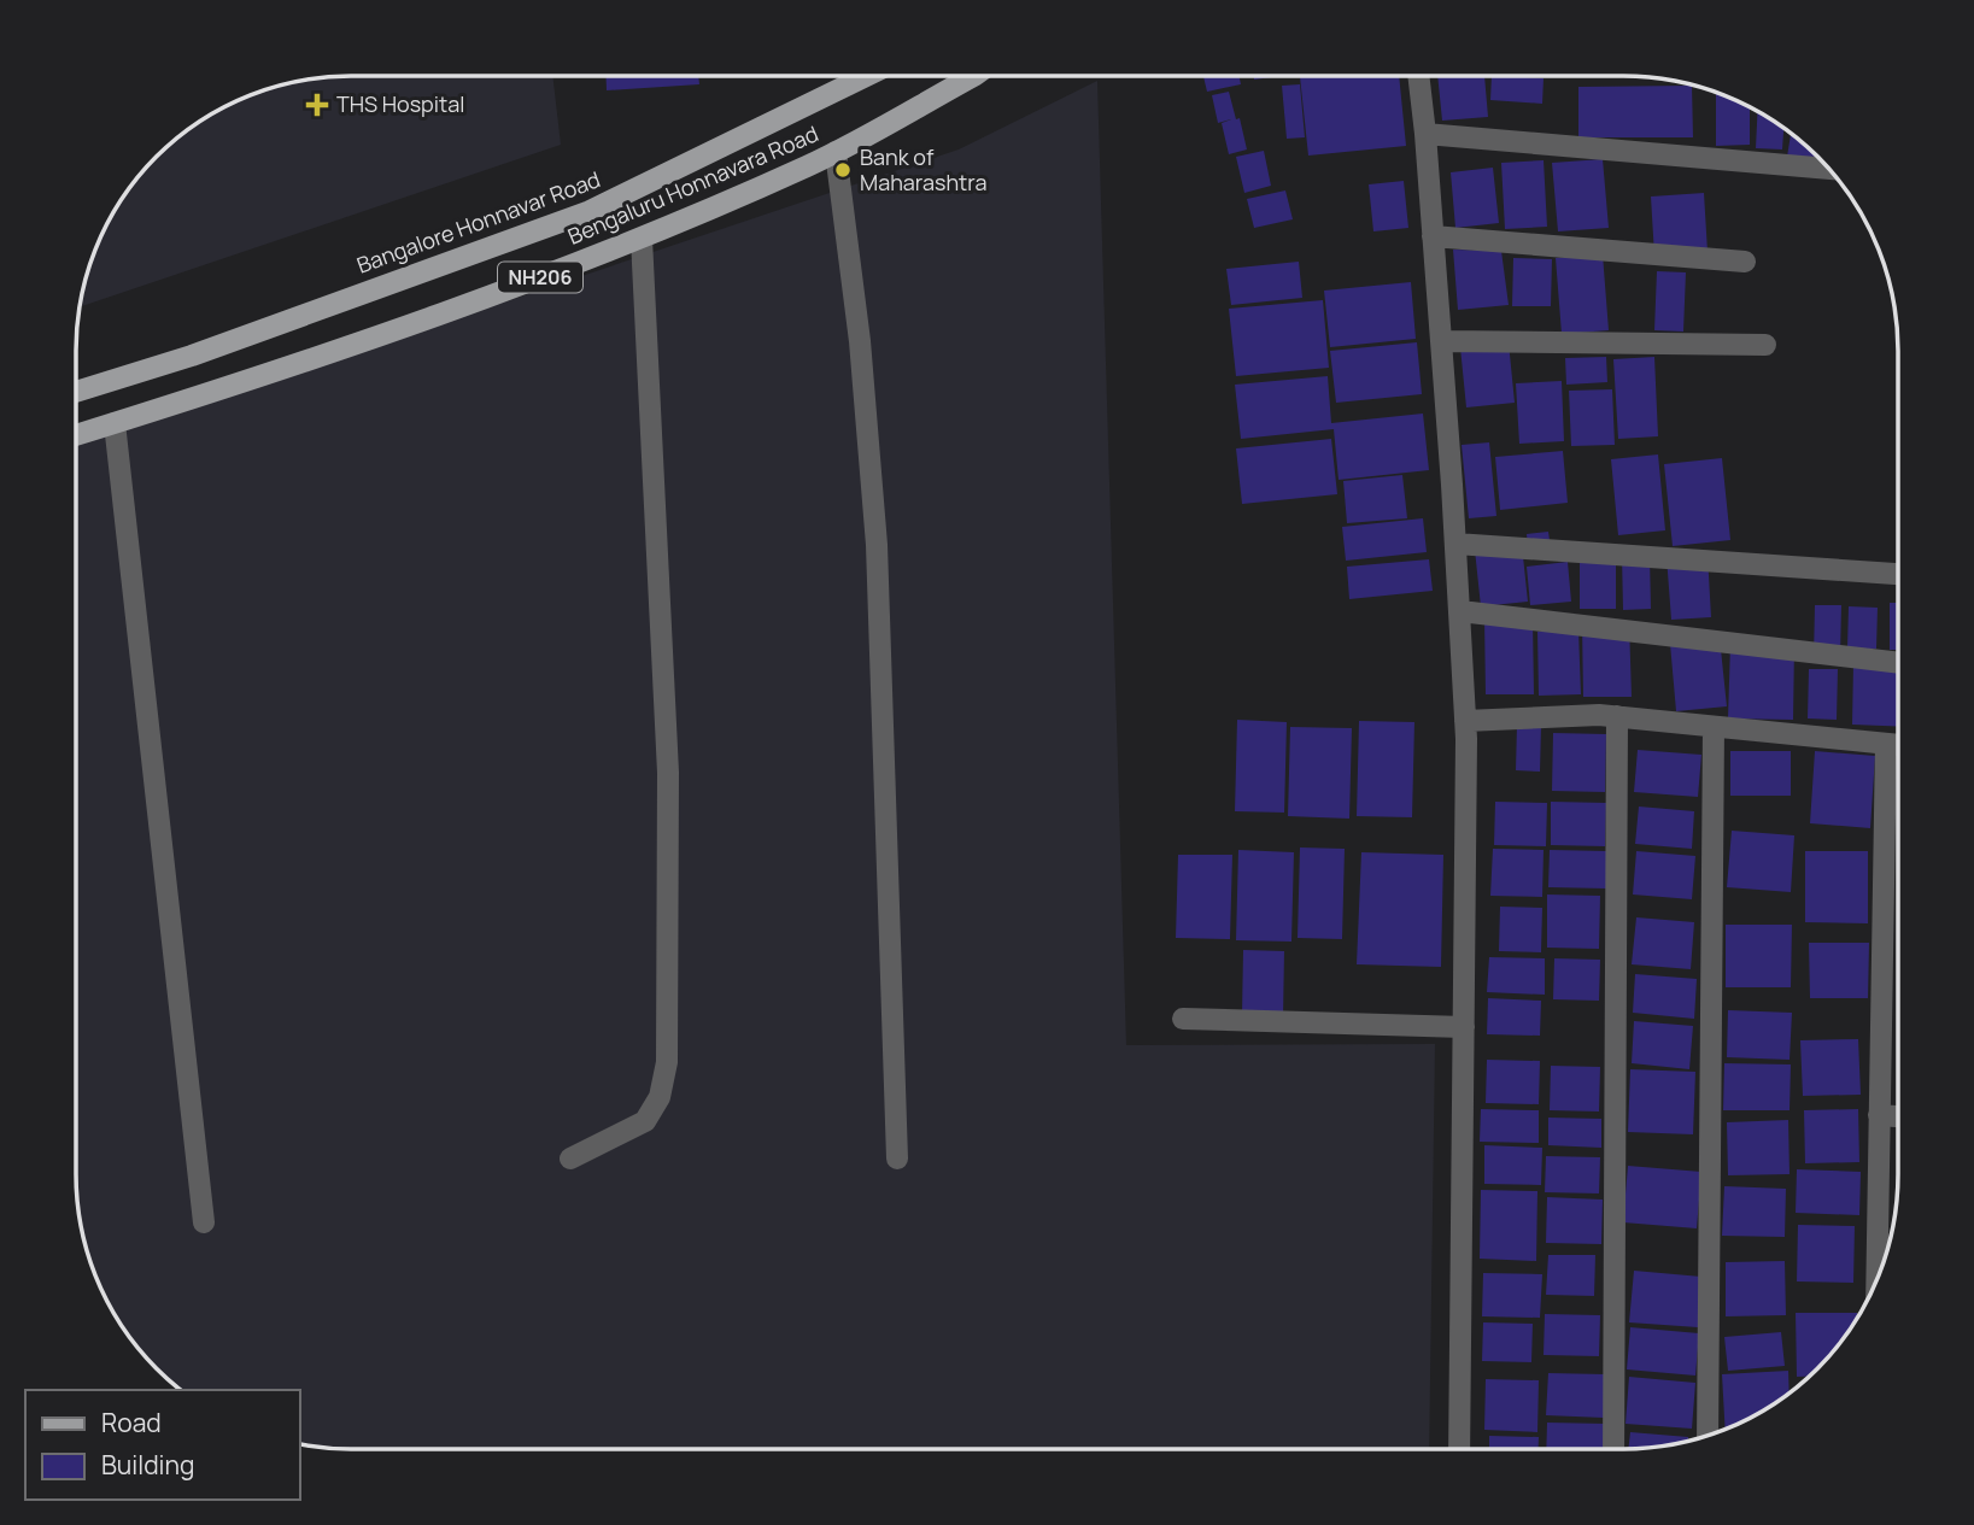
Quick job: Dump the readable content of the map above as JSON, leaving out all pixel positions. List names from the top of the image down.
{
  "streets": {
    "main road": ["Bengaluru Honnavara Road", "Bangalore Honnavar Road", "NH206"]
  },
  "places": {
    "health": ["THS Hospital"],
    "other": ["Bank of Maharashtra"]
  },
  "legend": ["Road", "Building"]
}
